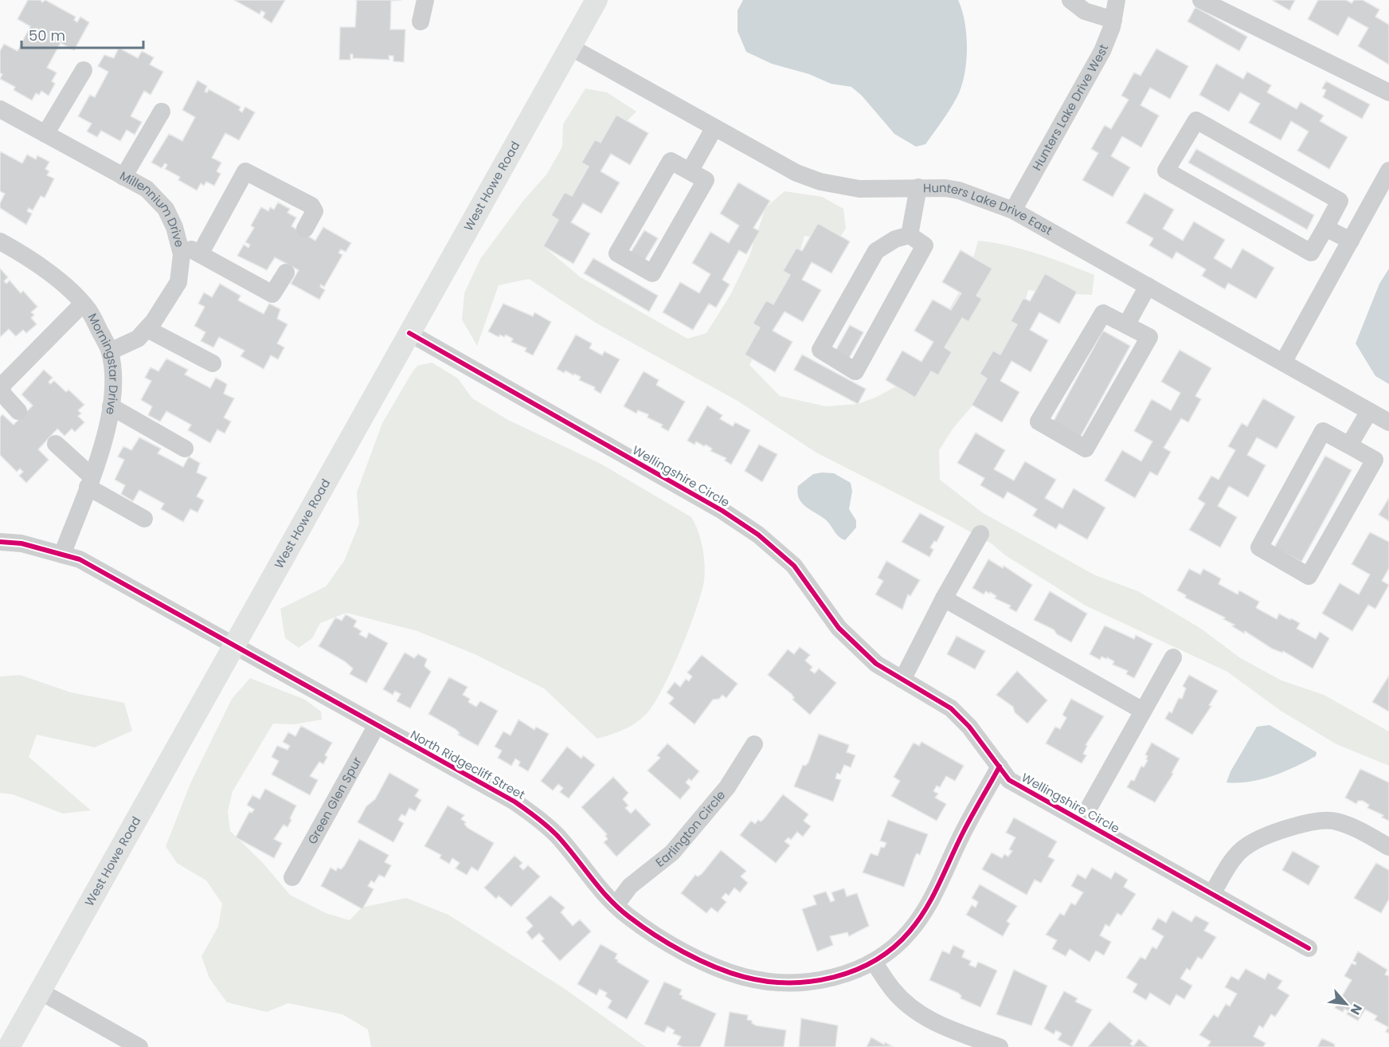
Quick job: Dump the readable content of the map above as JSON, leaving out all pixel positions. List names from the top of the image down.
{
  "streets": {
    "main road": ["West Howe Road"],
    "street": [
      "Hunters Lake Drive West",
      "Hunters Lake Drive East",
      "Millennium Drive",
      "Morningstar Drive",
      "Wellingshire Circle",
      "North Ridgecliff Street",
      "Green Glen Spur",
      "Earlington Circle"
    ]
  },
  "crossings": [
    ["Hunters Lake Drive West", "Hunters Lake Drive East"],
    ["West Howe Road", "Hunters Lake Drive East"],
    ["West Howe Road", "Wellingshire Circle"],
    ["West Howe Road", "North Ridgecliff Street"],
    ["Millennium Drive", "Morningstar Drive"],
    ["Morningstar Drive", "North Ridgecliff Street"],
    ["Wellingshire Circle", "North Ridgecliff Street"],
    ["North Ridgecliff Street", "Green Glen Spur"],
    ["North Ridgecliff Street", "Earlington Circle"]
  ],
  "scale_bar": "50 m",
  "north": "bottom right"
}
